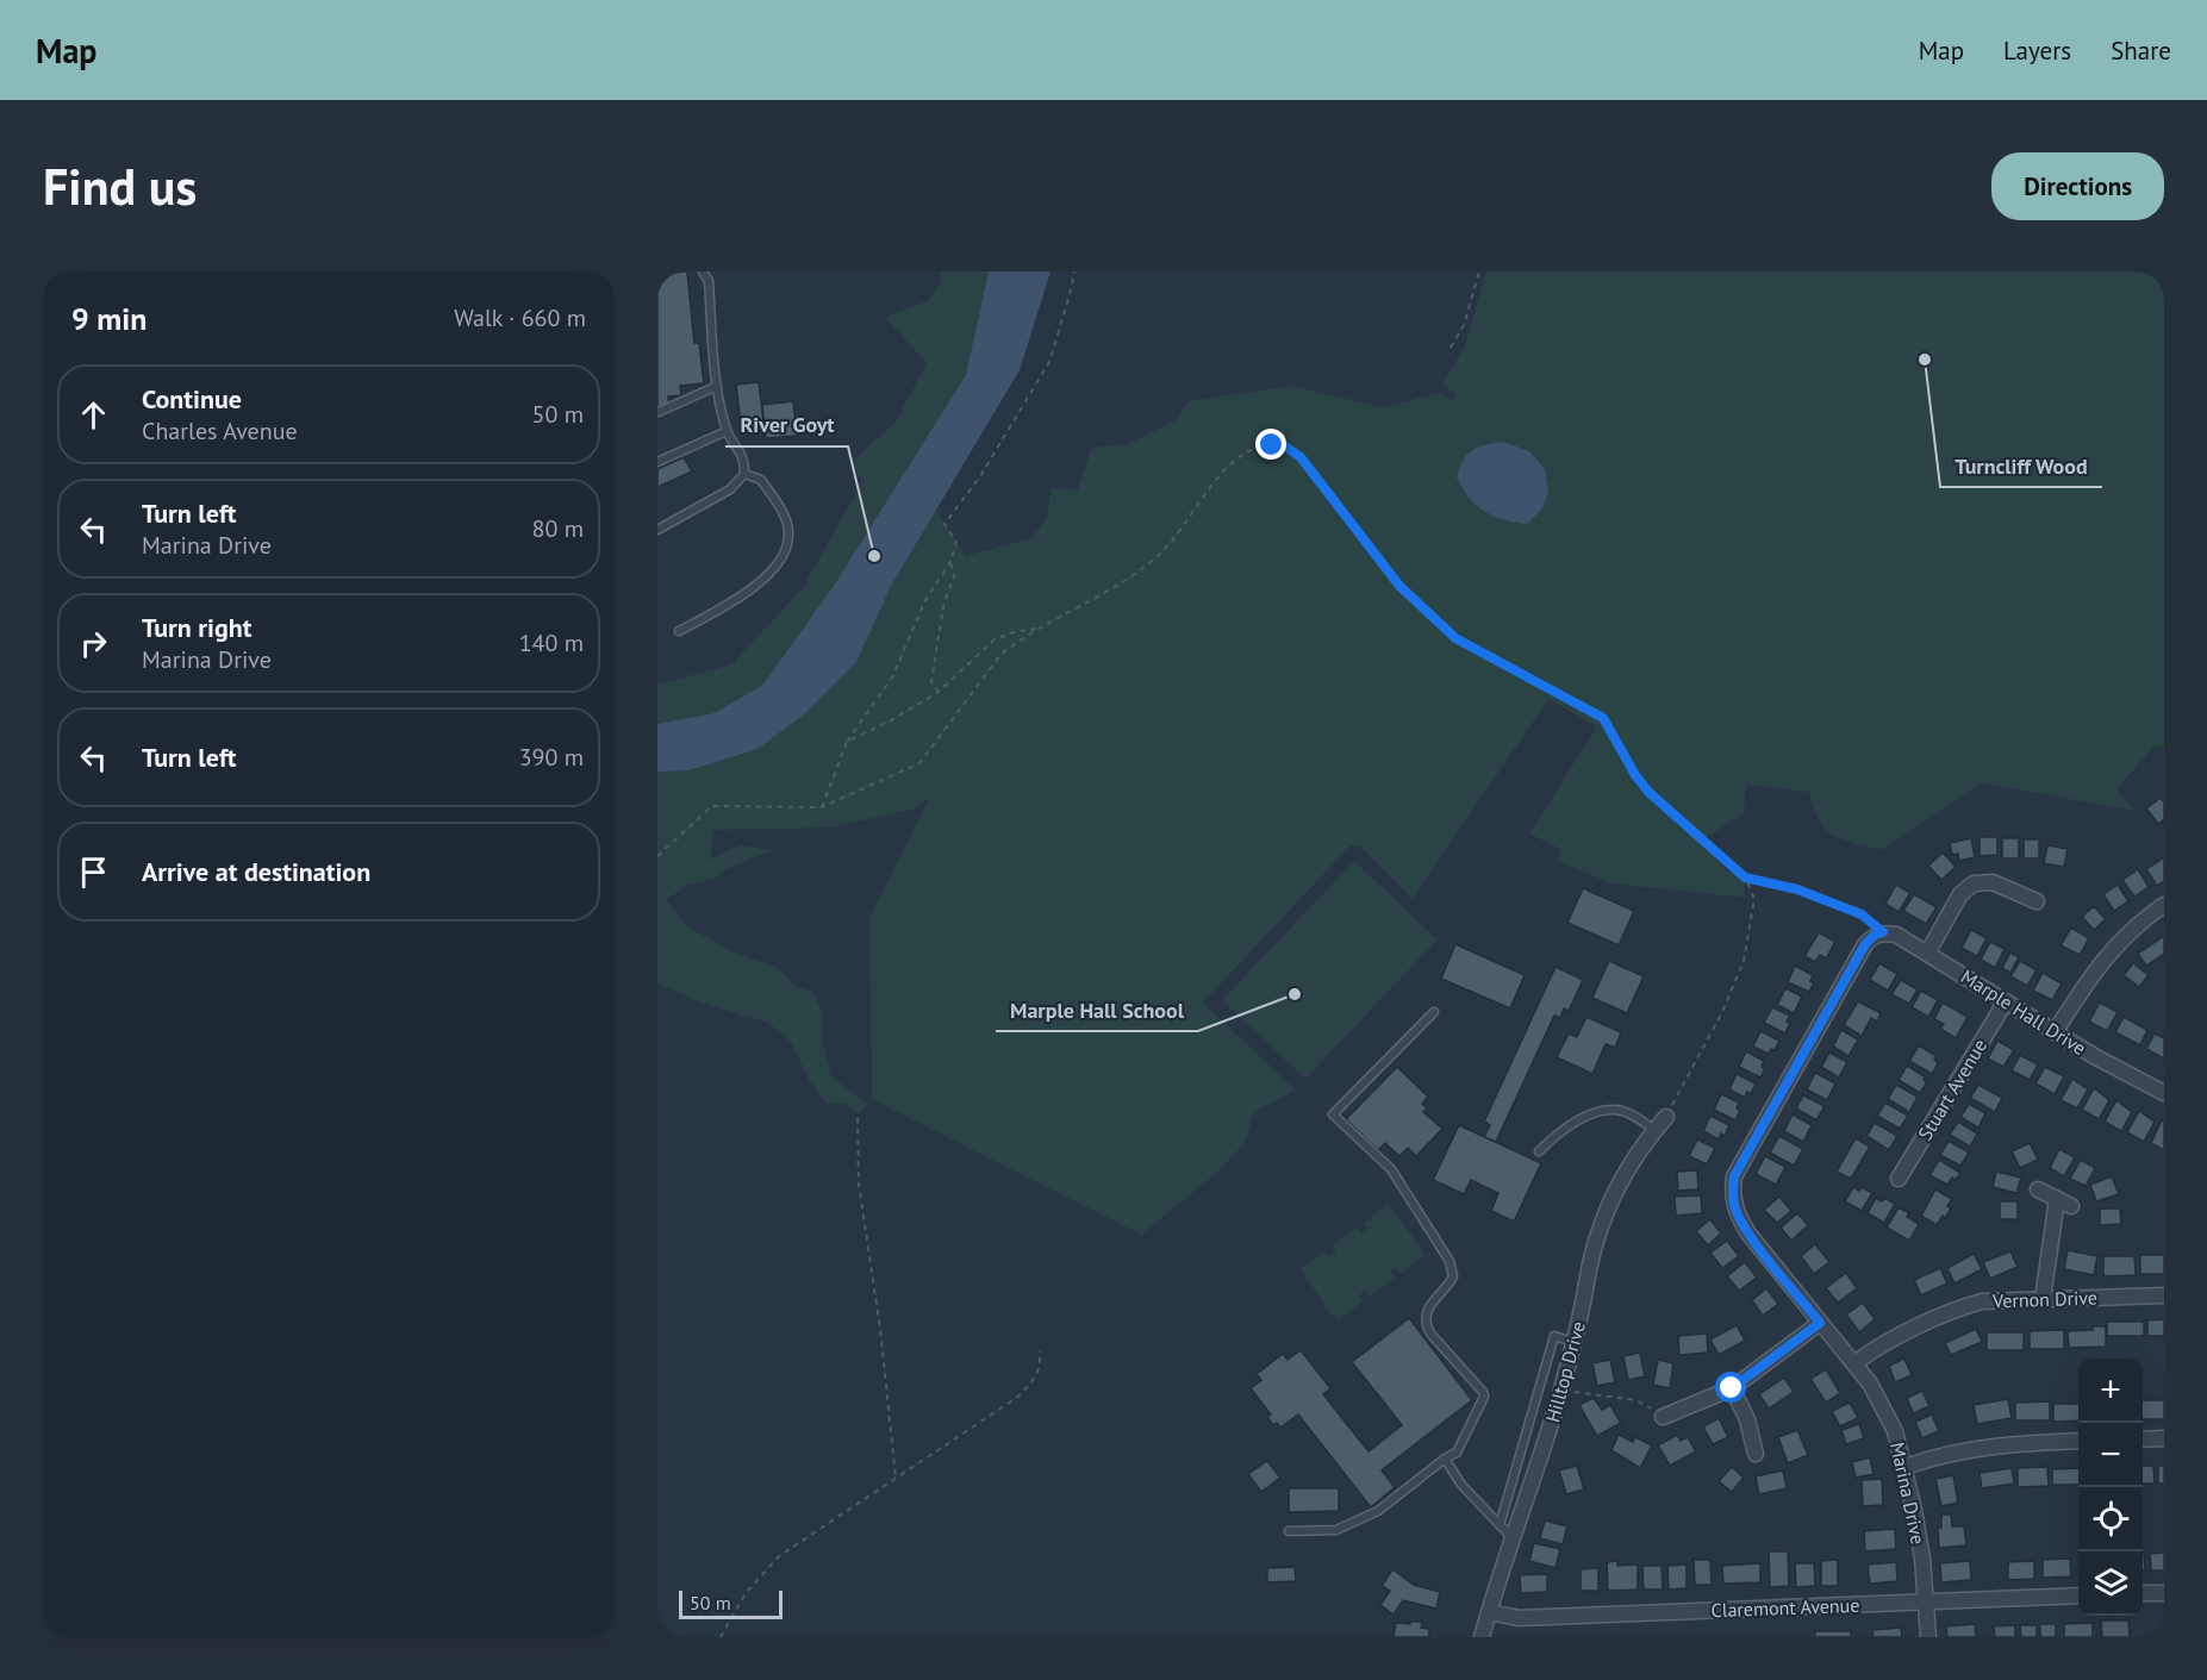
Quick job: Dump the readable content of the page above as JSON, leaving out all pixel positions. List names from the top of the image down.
{
  "streets": {
    "street": [
      "Marple Hall Drive",
      "Stuart Avenue",
      "Vernon Drive",
      "Hilltop Drive",
      "Marina Drive",
      "Claremont Avenue"
    ]
  },
  "crossings": [
    ["Marple Hall Drive", "Stuart Avenue"],
    ["Marple Hall Drive", "Marina Drive"],
    ["Vernon Drive", "Marina Drive"],
    ["Hilltop Drive", "Claremont Avenue"],
    ["Marina Drive", "Claremont Avenue"]
  ],
  "places": ["Turncliff Wood", "River Goyt", "Marple Hall School"],
  "scale_bar": "50 m",
  "page": {
    "header": "Map",
    "nav": ["Map", "Layers", "Share"],
    "buttons": "Directions",
    "title": "Find us",
    "heading": ["9 min", "Walk · 660 m"],
    "list": [
      ["Continue", "Charles Avenue", "50 m"],
      ["Turn left", "Marina Drive", "80 m"],
      ["Turn right", "Marina Drive", "140 m"],
      ["Turn left", "390 m"],
      "Arrive at destination"
    ],
    "map_buttons": ["+", "−"],
    "scale": "50 m"
  }
}
